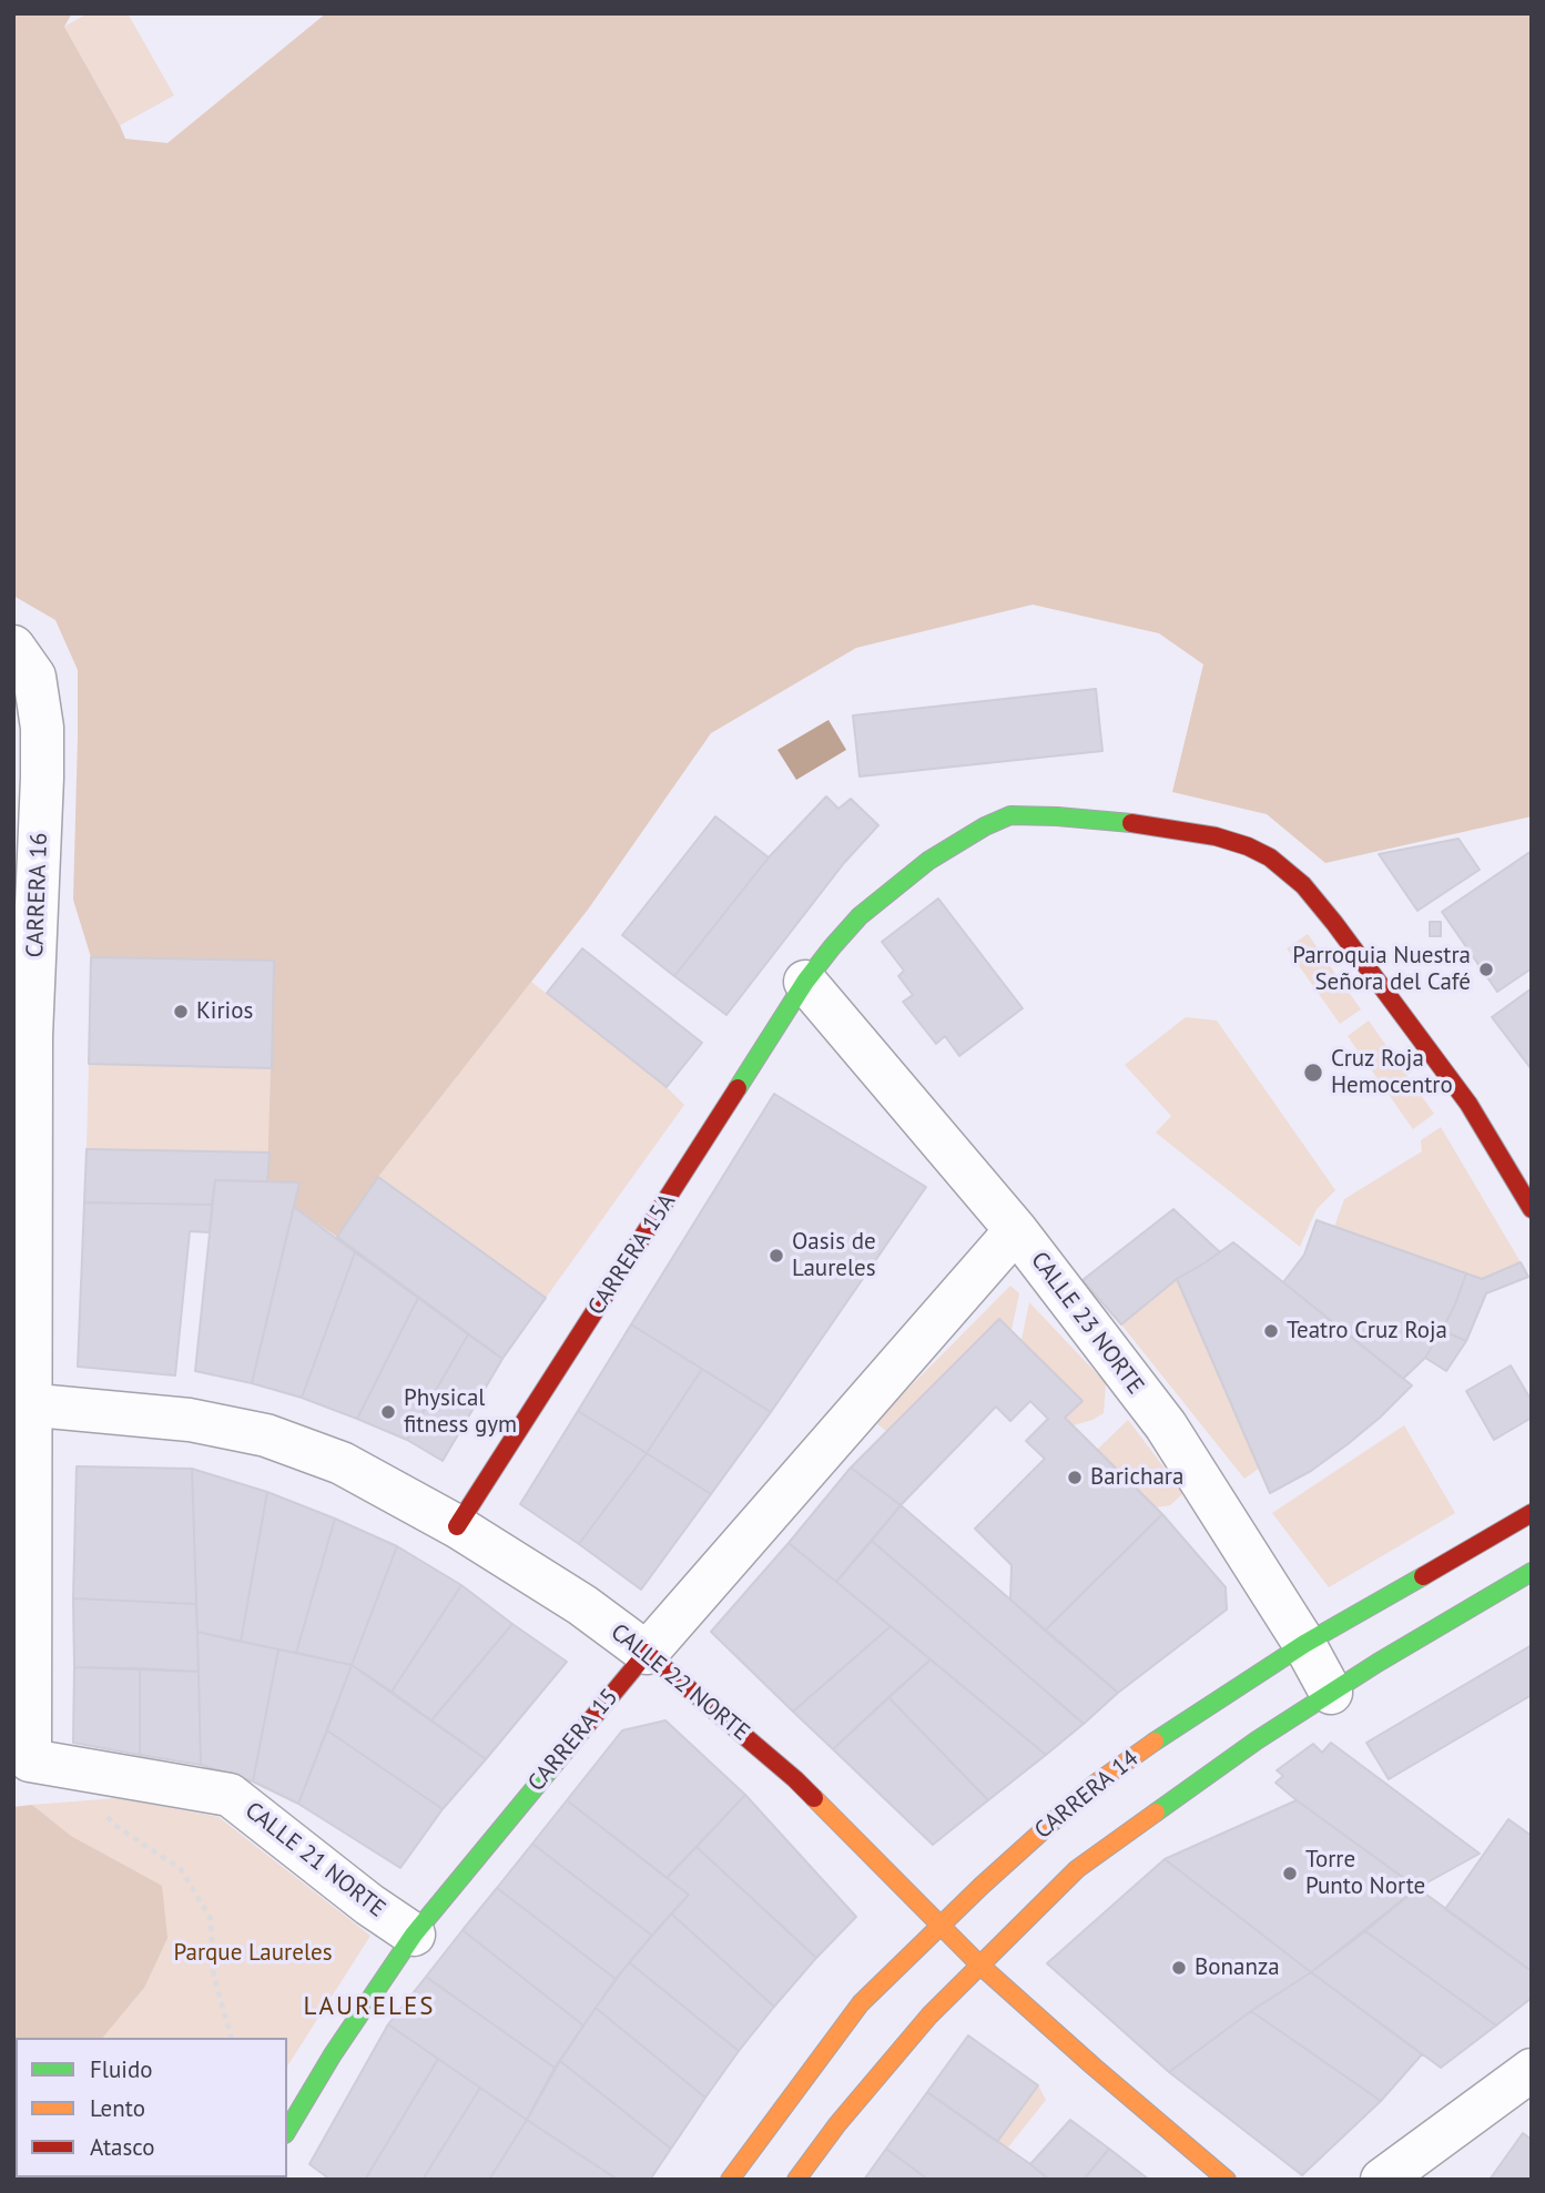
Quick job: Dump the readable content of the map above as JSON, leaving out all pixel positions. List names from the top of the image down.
{
  "streets": {
    "street": [
      "CARRERA 16",
      "CARRERA 15A",
      "CALLE 23 NORTE",
      "CALLE 22 NORTE",
      "CARRERA 15",
      "CARRERA 14",
      "CALLE 21 NORTE"
    ]
  },
  "crossings": [
    ["CARRERA 16", "CALLE 22 NORTE"],
    ["CARRERA 16", "CALLE 21 NORTE"],
    ["CARRERA 15A", "CALLE 23 NORTE"],
    ["CARRERA 15A", "CALLE 22 NORTE"],
    ["CALLE 23 NORTE", "CARRERA 15"],
    ["CALLE 23 NORTE", "CARRERA 14"],
    ["CALLE 22 NORTE", "CARRERA 15"],
    ["CALLE 22 NORTE", "CARRERA 14"],
    ["CARRERA 15", "CALLE 21 NORTE"]
  ],
  "districts": ["LAURELES"],
  "parks": ["Parque Laureles"],
  "places": [
    "Parroquia Nuestra Señora del Café",
    "Kirios",
    "Cruz Roja Hemocentro",
    "Oasis de Laureles",
    "Teatro Cruz Roja",
    "Physical fitness gym",
    "Barichara",
    "Torre Punto Norte",
    "Bonanza"
  ],
  "legend": ["Fluido", "Lento", "Atasco"]
}
